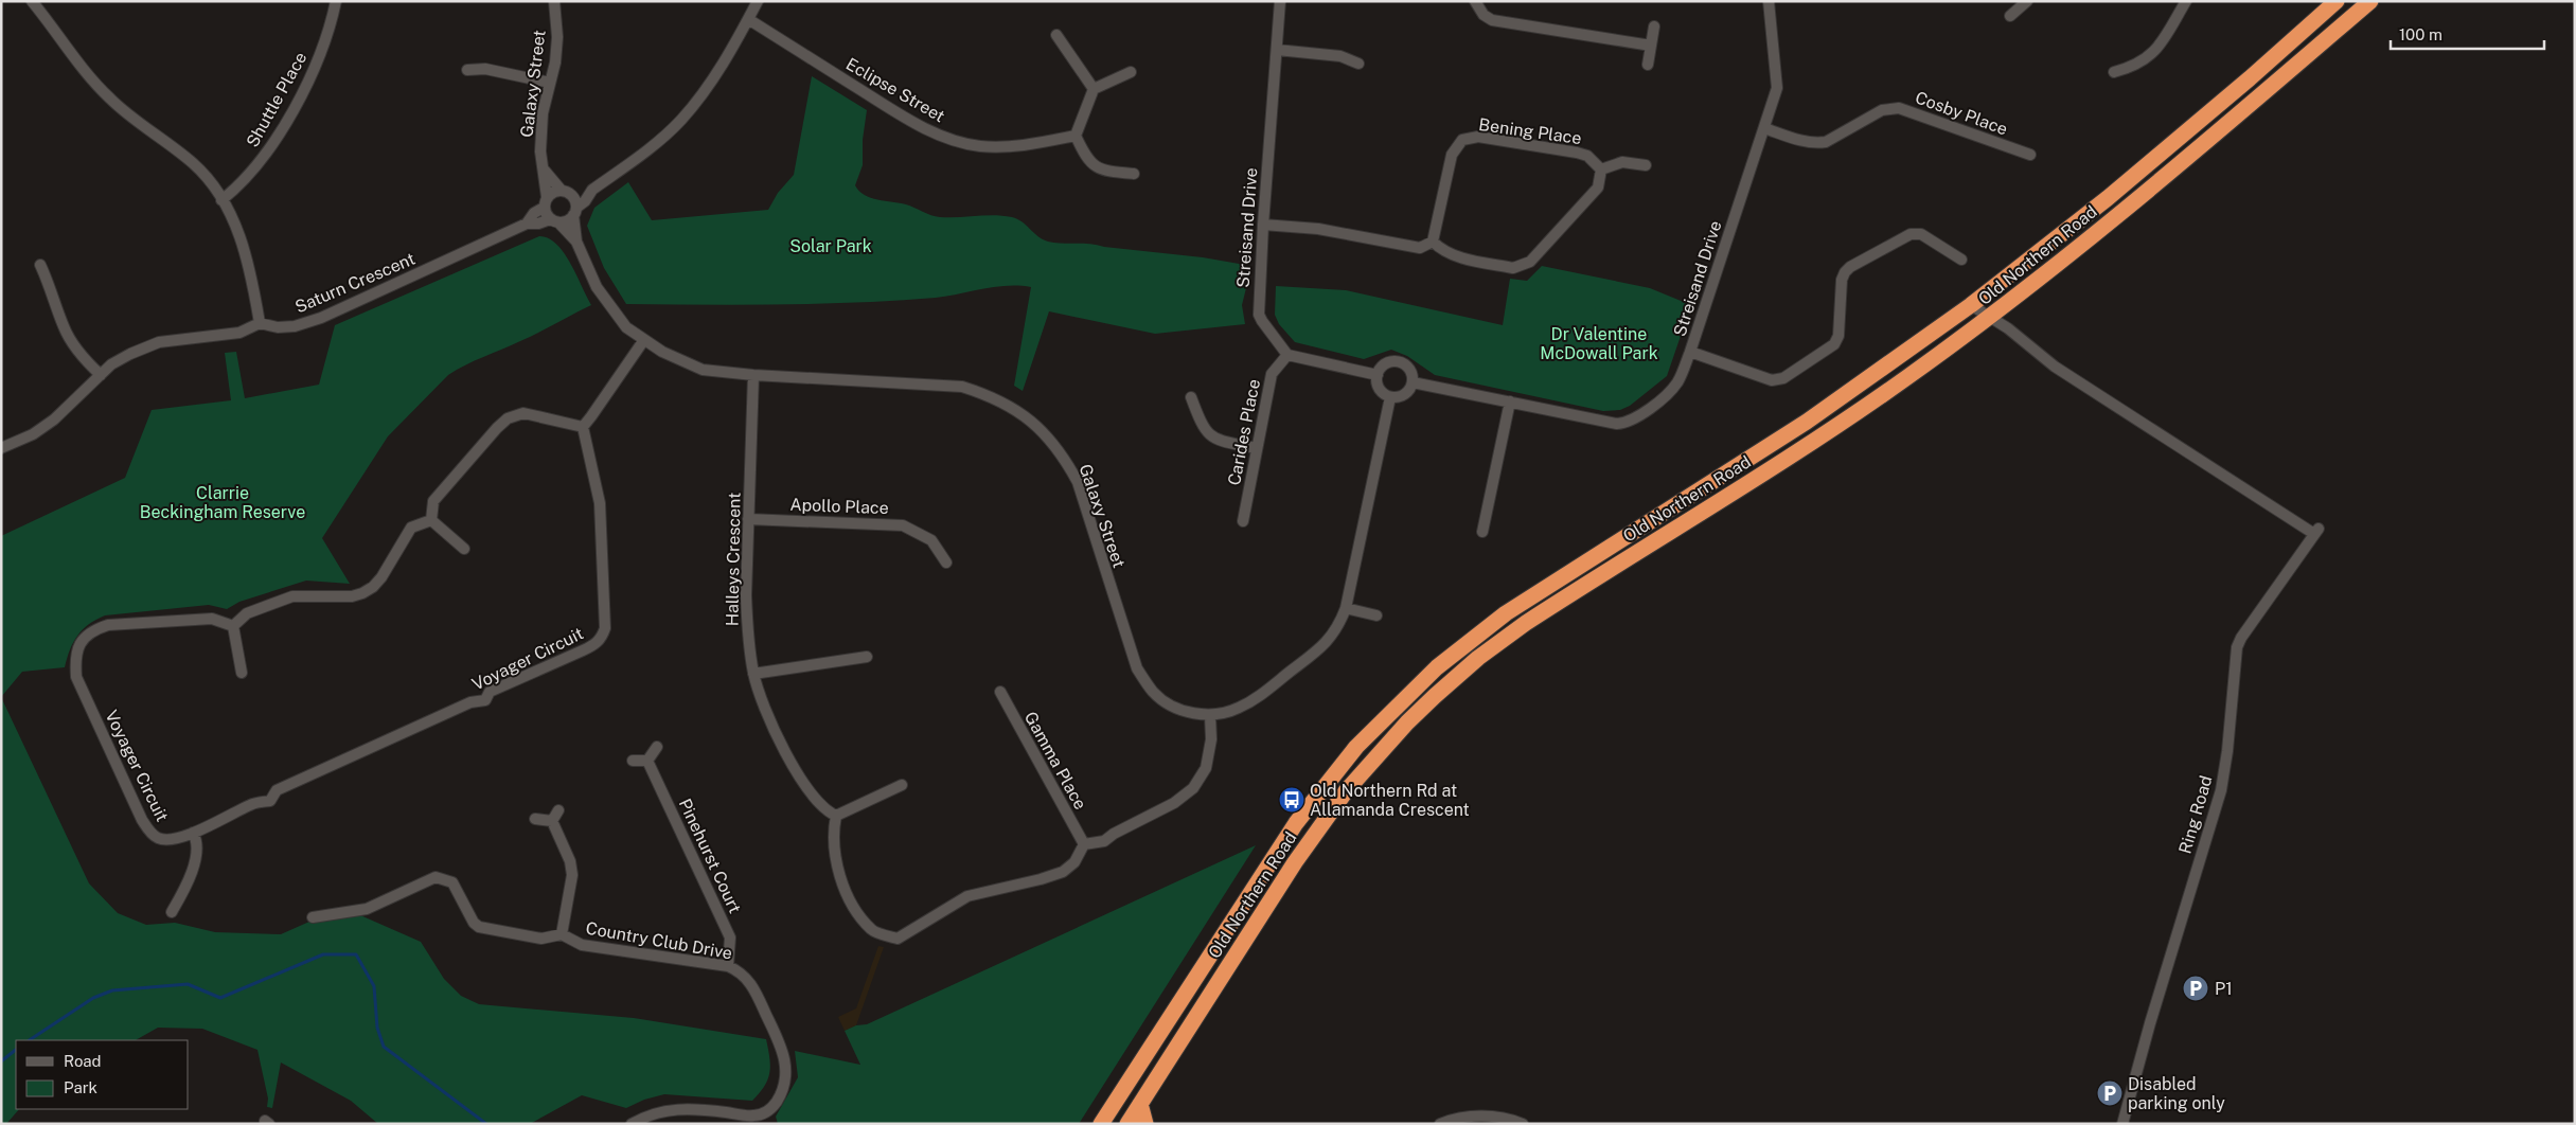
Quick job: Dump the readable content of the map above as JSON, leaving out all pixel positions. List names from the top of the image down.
{
  "streets": {
    "highway": ["Old Northern Road"],
    "street": [
      "Galaxy Street",
      "Eclipse Street",
      "Shuttle Place",
      "Cosby Place",
      "Bening Place",
      "Streisand Drive",
      "Saturn Crescent",
      "Carides Place",
      "Apollo Place",
      "Halleys Crescent",
      "Voyager Circuit",
      "Gamma Place",
      "Ring Road",
      "Pinehurst Court",
      "Country Club Drive"
    ]
  },
  "crossings": [
    ["Galaxy Street", "Streisand Drive"],
    ["Galaxy Street", "Saturn Crescent"],
    ["Galaxy Street", "Halleys Crescent"],
    ["Cosby Place", "Streisand Drive"],
    ["Streisand Drive", "Carides Place"],
    ["Old Northern Road", "Ring Road"],
    ["Apollo Place", "Halleys Crescent"],
    ["Pinehurst Court", "Country Club Drive"]
  ],
  "parks": ["Solar Park", "Dr Valentine McDowall Park", "Clarrie Beckingham Reserve"],
  "places": {
    "bus stop": ["Old Northern Rd at Allamanda Crescent"],
    "parking": ["P1", "Disabled parking only"]
  },
  "legend": ["Road", "Park"],
  "scale_bar": "100 m"
}
